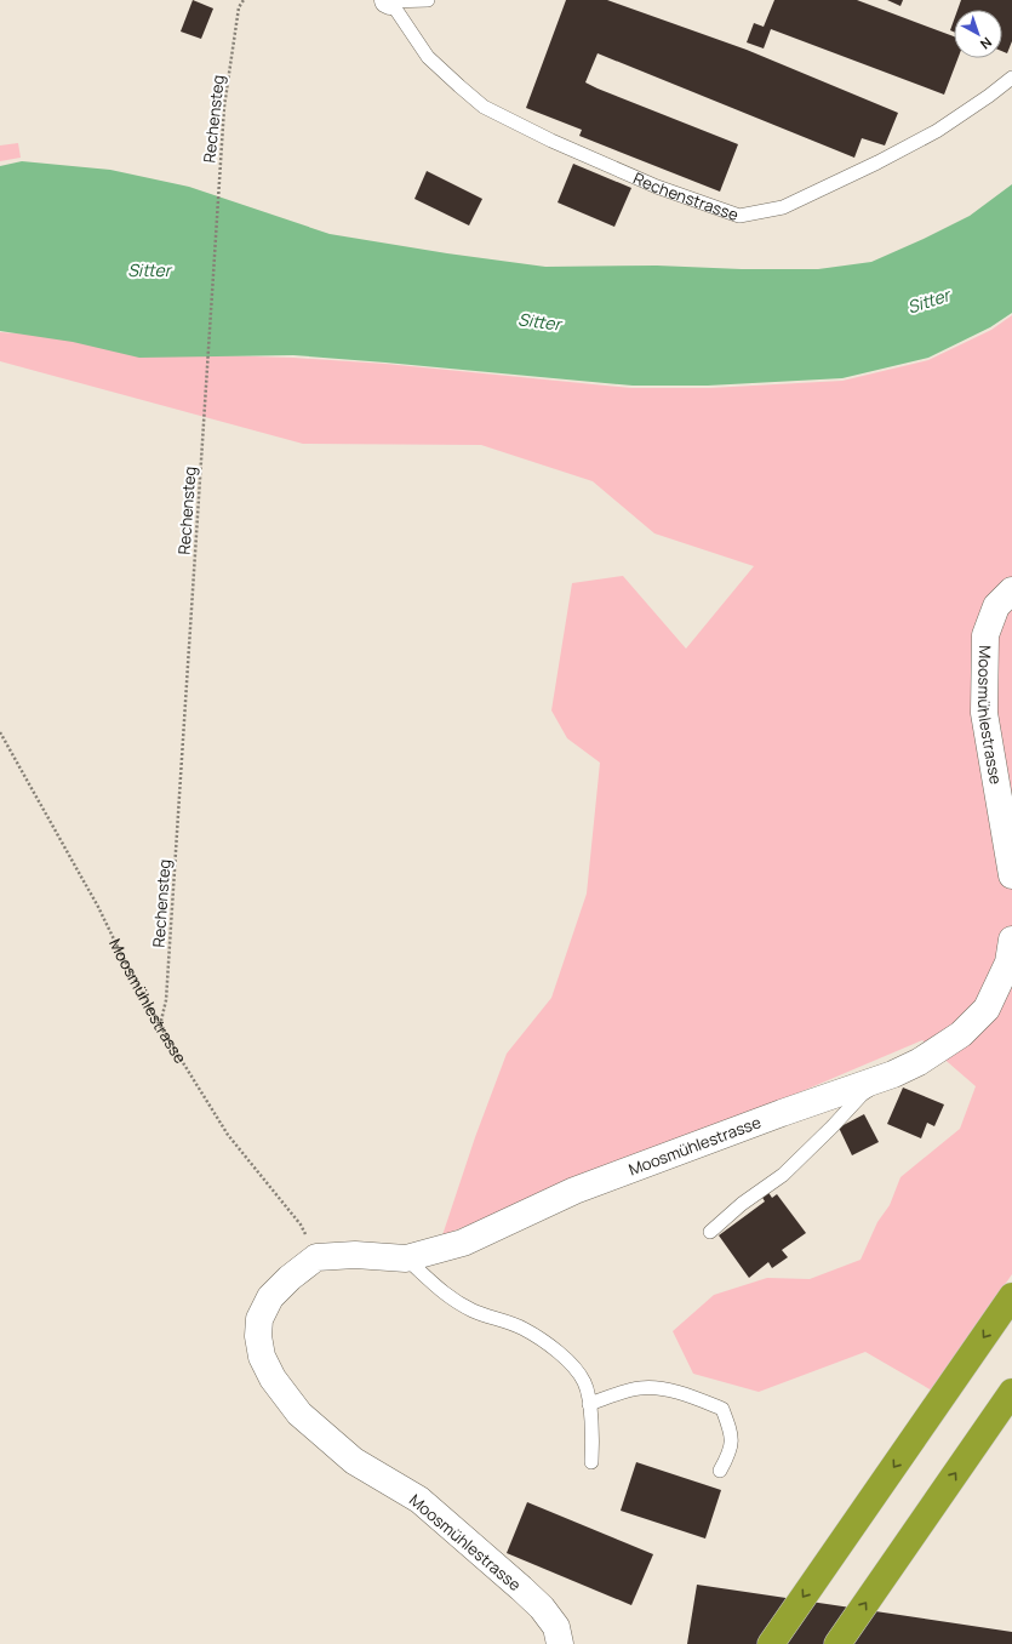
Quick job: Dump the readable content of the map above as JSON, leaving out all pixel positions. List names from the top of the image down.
{
  "streets": {
    "street": ["Moosmühlestrasse"],
    "lane": ["Rechenstrasse"],
    "path": ["Rechensteg"]
  },
  "crossings": [
    ["Rechensteg", "Moosmühlestrasse"]
  ],
  "water": ["Sitter"],
  "north": "bottom right"
}
